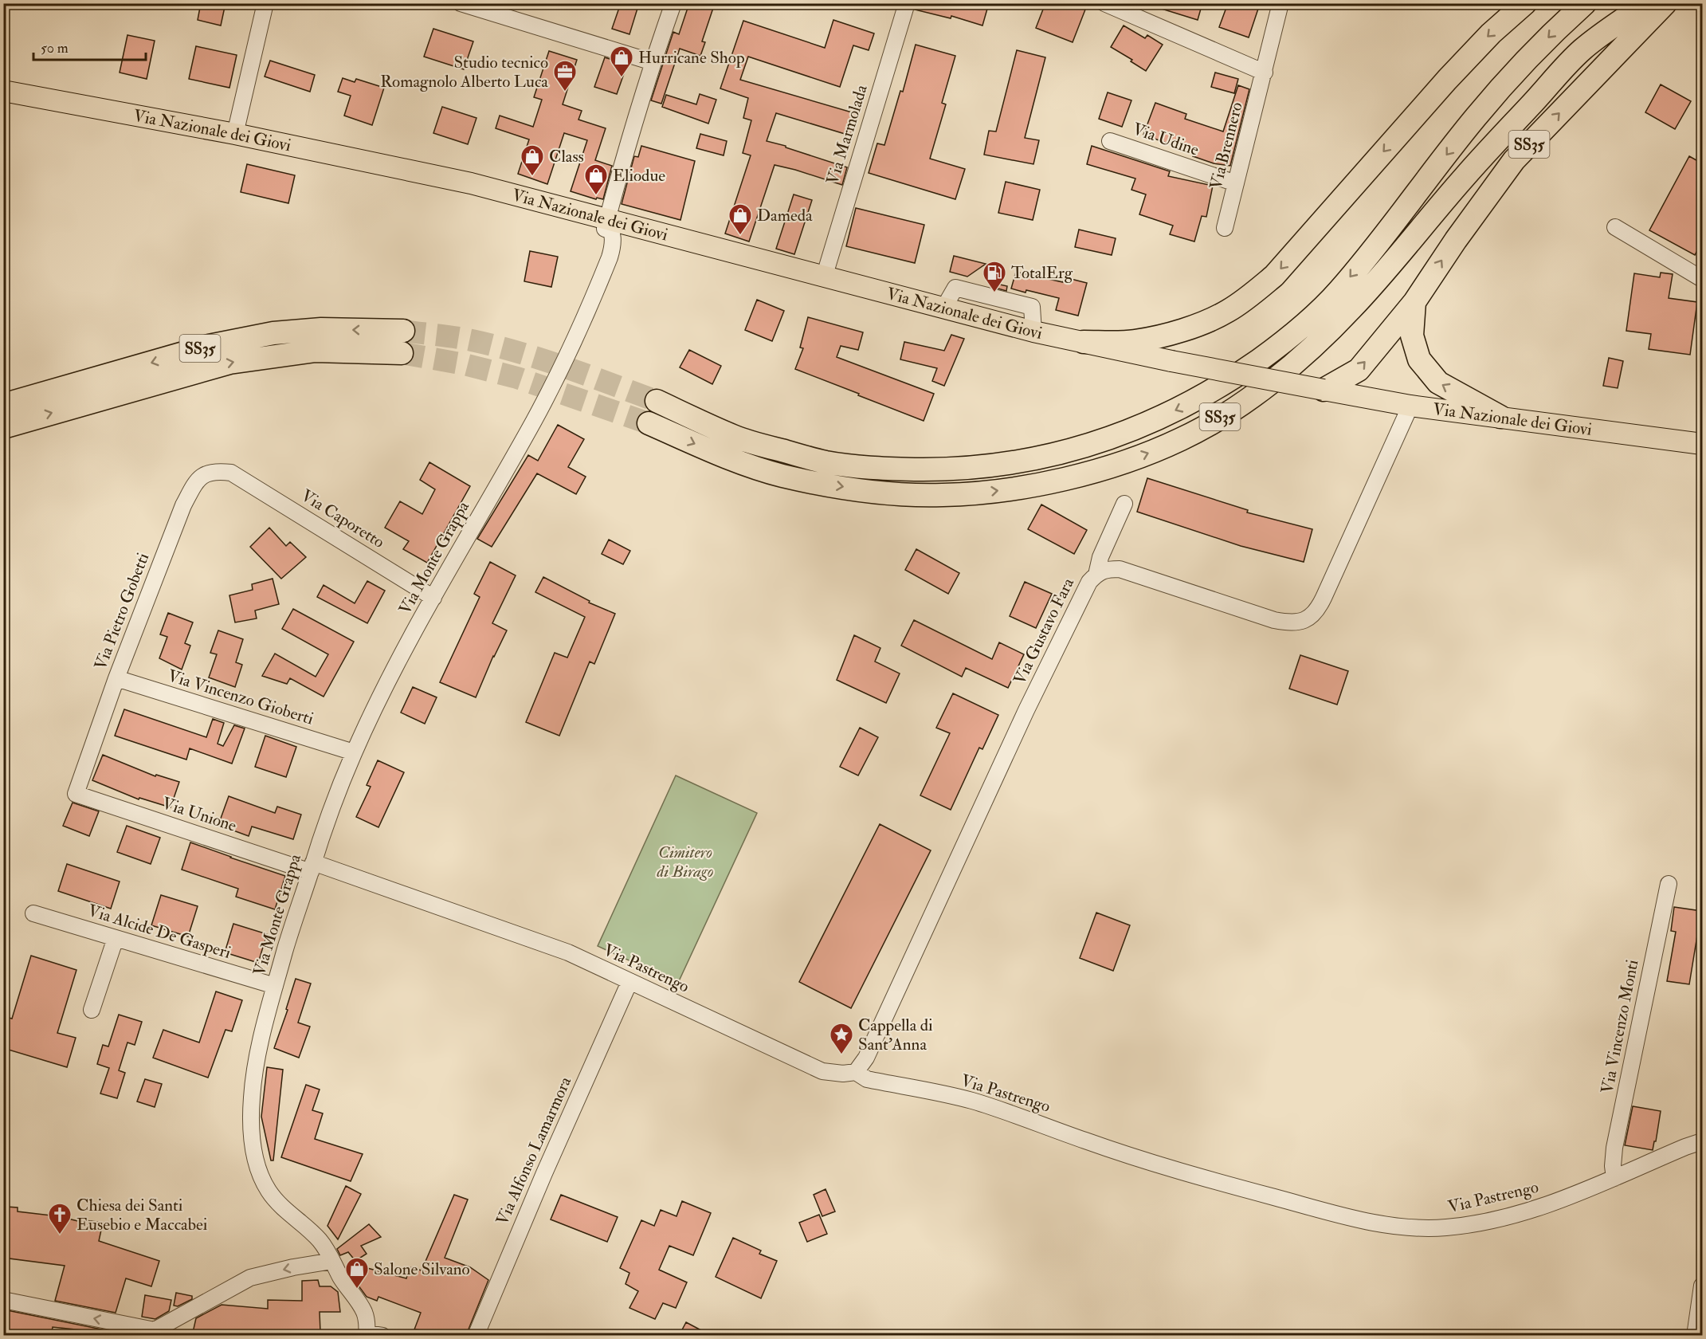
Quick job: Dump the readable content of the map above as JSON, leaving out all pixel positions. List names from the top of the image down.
{
  "streets": {
    "highway": ["SS35"],
    "main road": ["Via Nazionale dei Giovi"],
    "street": [
      "Via Marmolada",
      "Via Udine",
      "Via Brennero",
      "Via Caporetto",
      "Via Monte Grappa",
      "Via Pietro Gobetti",
      "Via Gustavo Fara",
      "Via Vincenzo Gioberti",
      "Via Unione",
      "Via Alcide De Gasperi",
      "Via Pastrengo",
      "Via Vincenzo Monti",
      "Via Alfonso Lamarmora"
    ]
  },
  "crossings": [
    ["Via Nazionale dei Giovi", "Via Marmolada"],
    ["Via Nazionale dei Giovi", "SS35"],
    ["Via Nazionale dei Giovi", "Via Monte Grappa"],
    ["Via Nazionale dei Giovi", "Via Gustavo Fara"],
    ["Via Udine", "Via Brennero"],
    ["Via Caporetto", "Via Monte Grappa"],
    ["Via Caporetto", "Via Pietro Gobetti"],
    ["Via Monte Grappa", "Via Vincenzo Gioberti"],
    ["Via Monte Grappa", "Via Unione"],
    ["Via Monte Grappa", "Via Alcide De Gasperi"],
    ["Via Monte Grappa", "Via Pastrengo"],
    ["Via Pietro Gobetti", "Via Vincenzo Gioberti"],
    ["Via Pietro Gobetti", "Via Unione"],
    ["Via Gustavo Fara", "Via Pastrengo"],
    ["Via Unione", "Via Pastrengo"],
    ["Via Pastrengo", "Via Vincenzo Monti"],
    ["Via Pastrengo", "Via Alfonso Lamarmora"]
  ],
  "parks": ["Cimitero di Birago"],
  "places": {
    "shop": [
      "Hurricane Shop",
      "Class",
      "Eliodue",
      "Dameda",
      "Salone Silvano"
    ],
    "office": ["Studio tecnico Romagnolo Alberto Luca"],
    "fuel station": ["TotalErg"],
    "place": ["Cappella di Sant'Anna"],
    "church": ["Chiesa dei Santi Eusebio e Maccabei"]
  },
  "scale_bar": "50 m"
}
